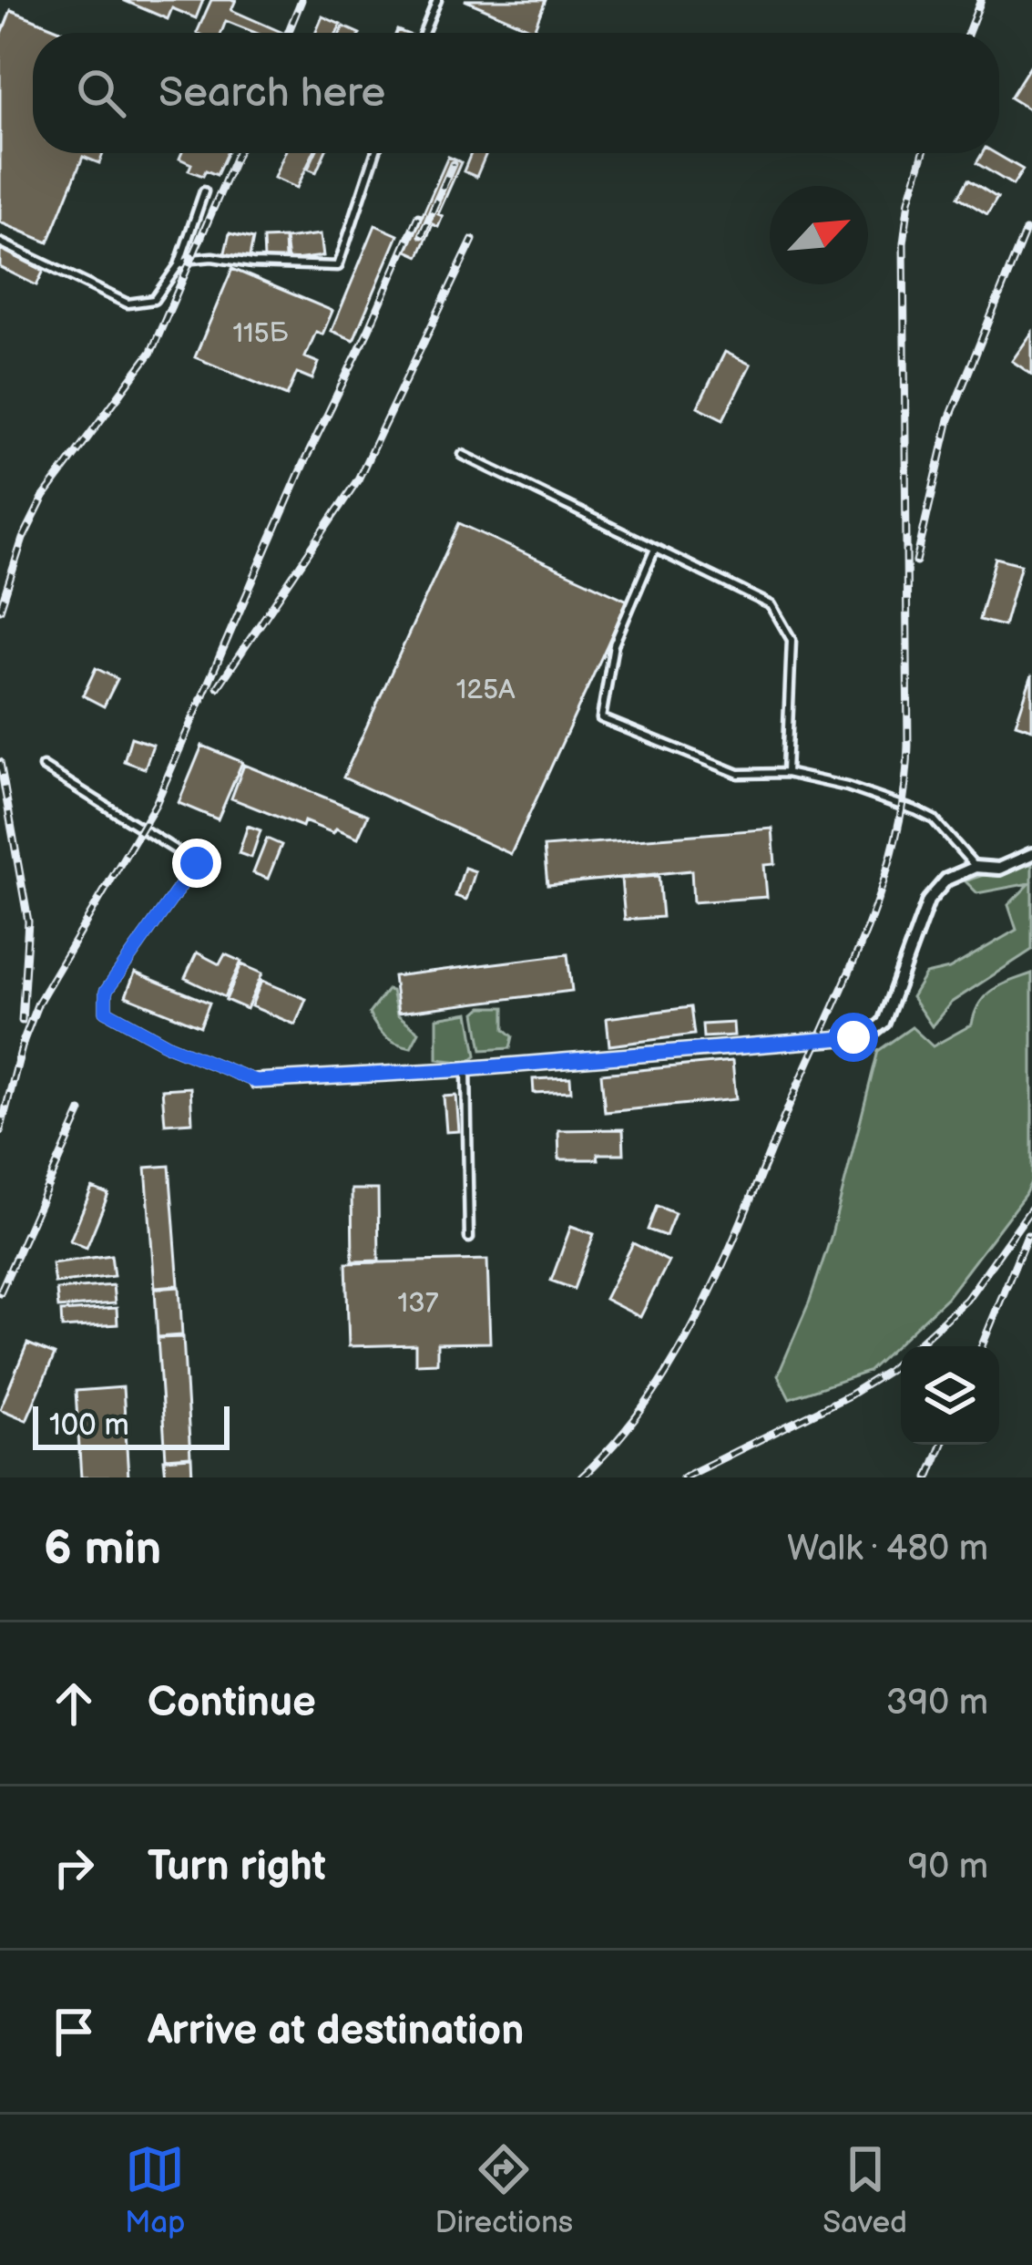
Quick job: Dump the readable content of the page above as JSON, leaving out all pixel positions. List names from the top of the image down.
{
  "house_numbers": ["115Б", "125А", "137"],
  "scale_bar": "100 m",
  "north": "top right",
  "page": {
    "search": "Search here",
    "scale": "100 m",
    "heading": ["6 min", "Walk · 480 m"],
    "list": [
      ["Continue", "390 m"],
      ["Turn right", "90 m"],
      "Arrive at destination"
    ],
    "nav": ["Map", "Directions", "Saved"]
  }
}
